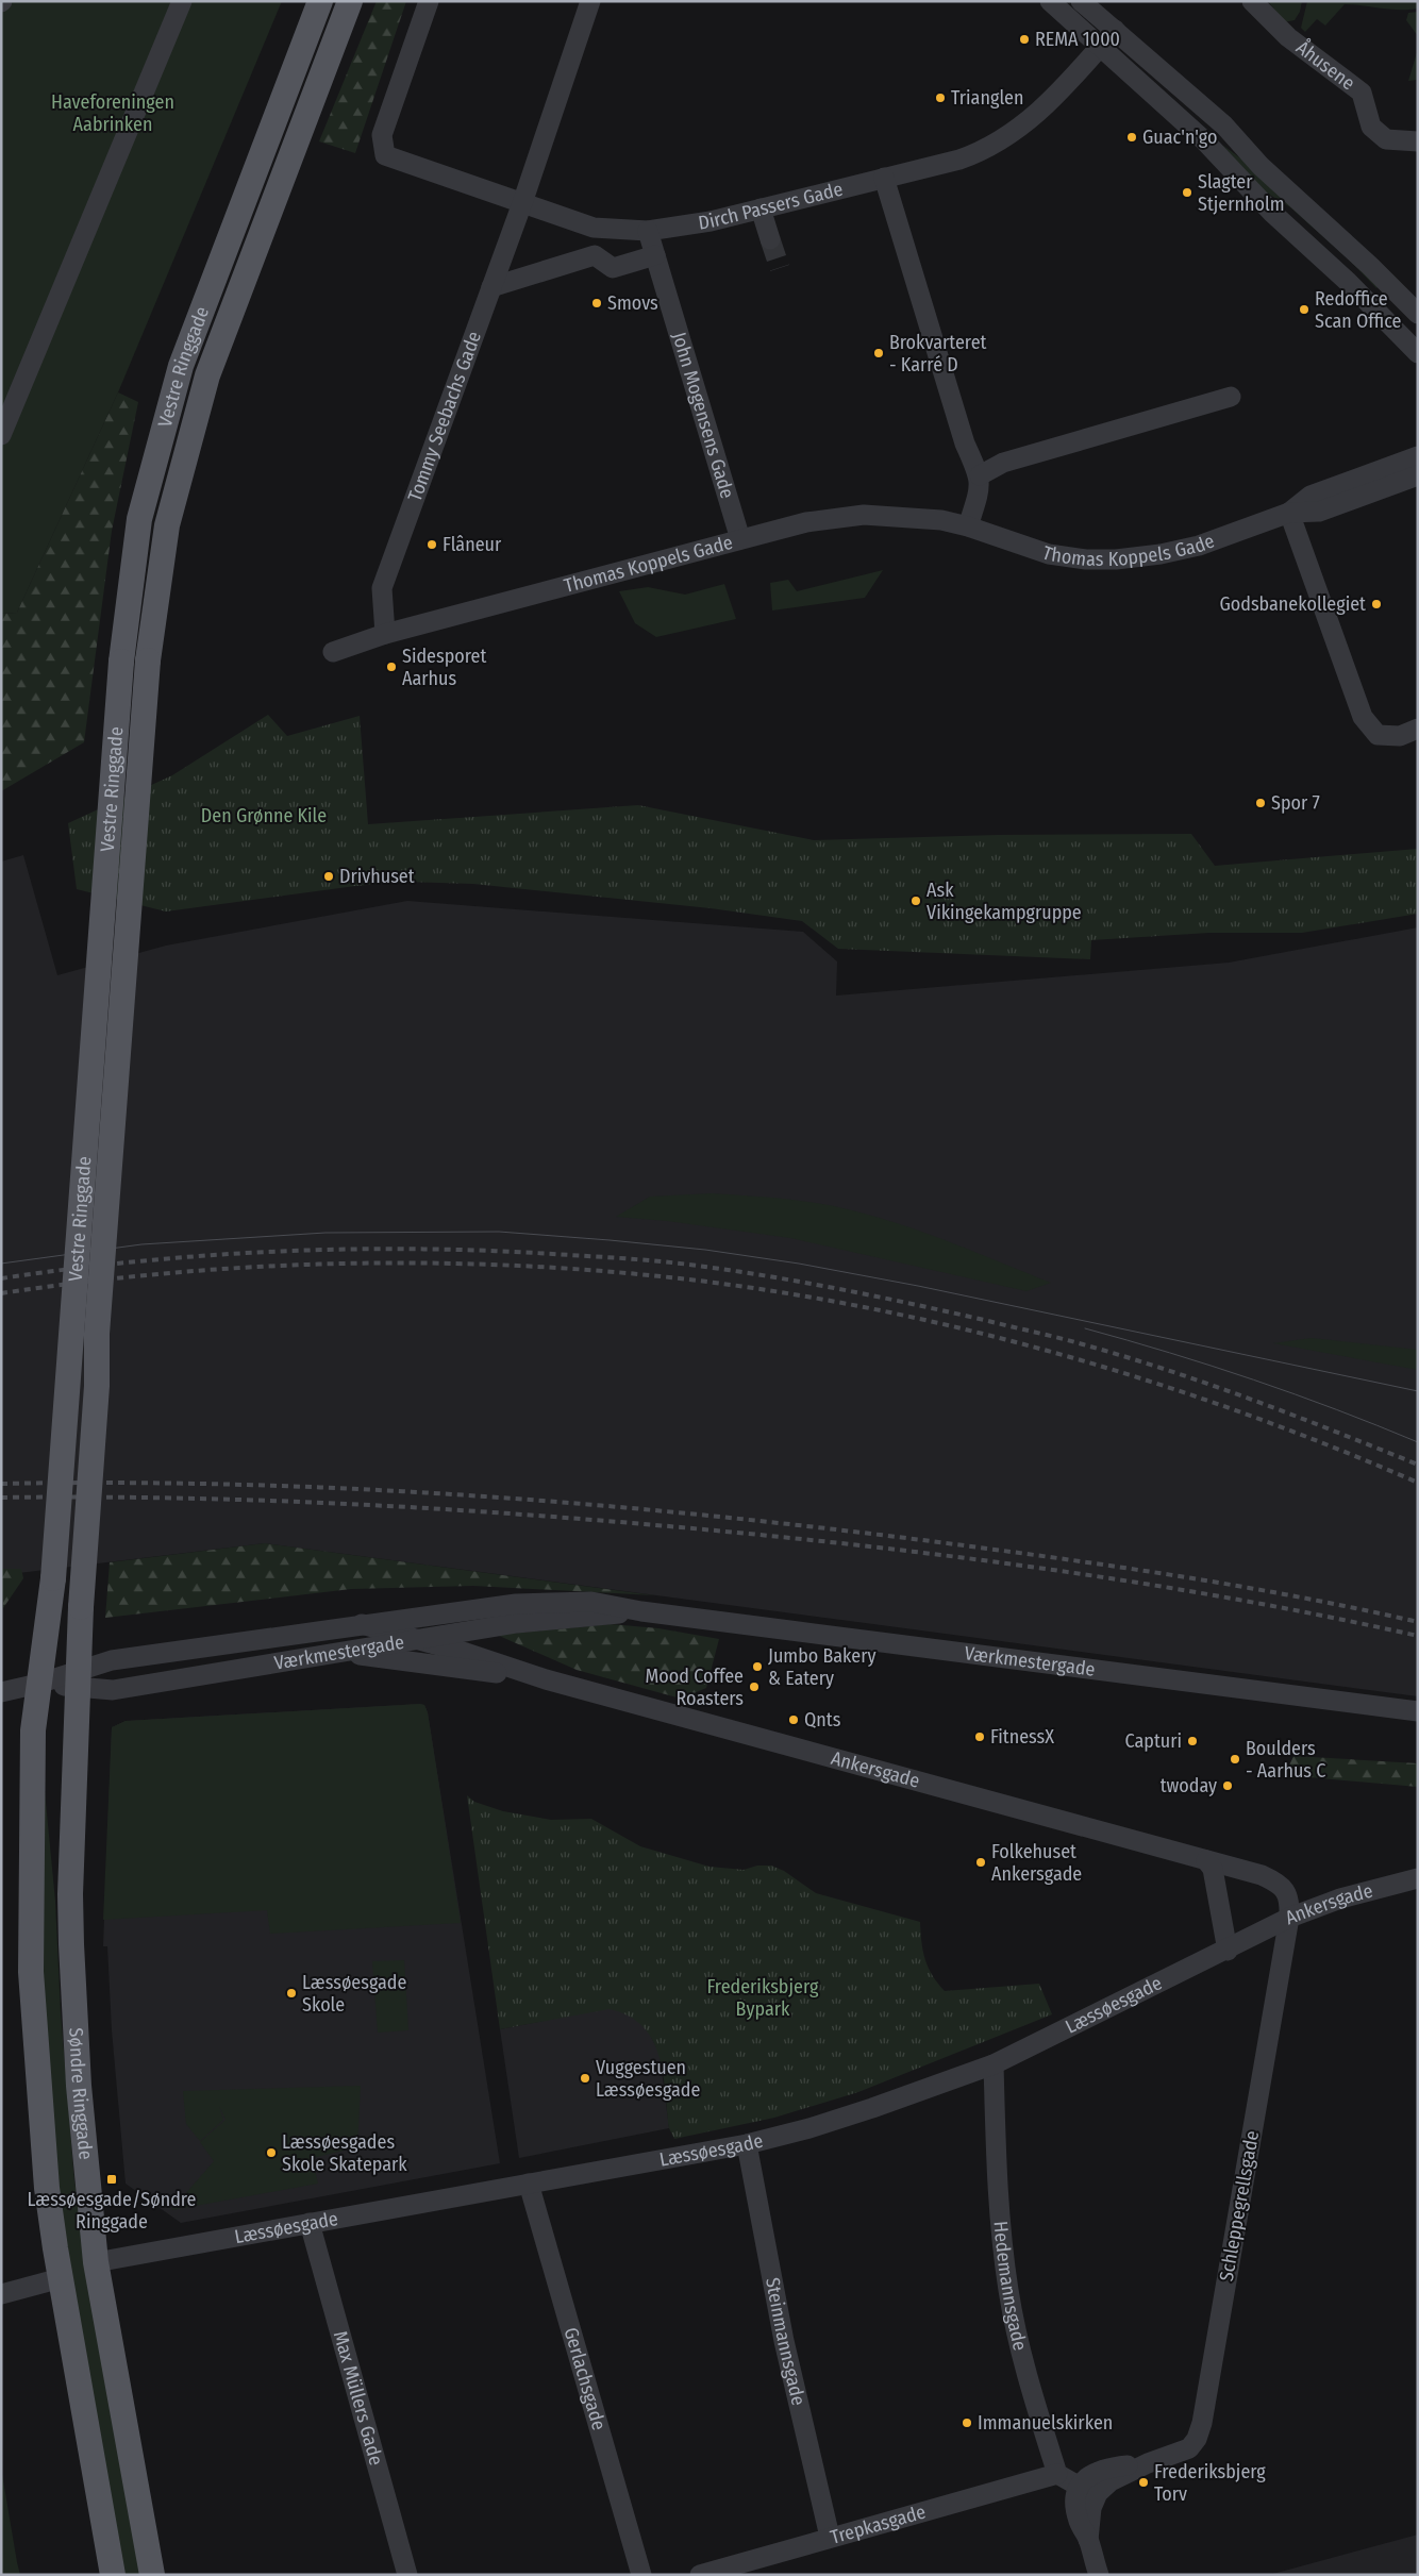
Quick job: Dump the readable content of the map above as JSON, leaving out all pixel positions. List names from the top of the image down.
{
  "streets": {
    "main road": ["Vestre Ringgade", "Søndre Ringgade"],
    "street": [
      "Åhusene",
      "Dirch Passers Gade",
      "John Mogensens Gade",
      "Tommy Seebachs Gade",
      "Thomas Koppels Gade",
      "Værkmestergade",
      "Ankersgade",
      "Læssøesgade",
      "Schleppegrellsgade",
      "Hedemannsgade",
      "Steinmannsgade",
      "Gerlachsgade",
      "Max Müllers Gade",
      "Trepkasgade"
    ]
  },
  "crossings": [
    ["Dirch Passers Gade", "John Mogensens Gade"],
    ["Dirch Passers Gade", "Tommy Seebachs Gade"],
    ["Vestre Ringgade", "Værkmestergade"],
    ["Vestre Ringgade", "Søndre Ringgade"],
    ["John Mogensens Gade", "Thomas Koppels Gade"],
    ["Tommy Seebachs Gade", "Thomas Koppels Gade"],
    ["Værkmestergade", "Ankersgade"],
    ["Værkmestergade", "Søndre Ringgade"],
    ["Ankersgade", "Læssøesgade"],
    ["Ankersgade", "Schleppegrellsgade"],
    ["Læssøesgade", "Søndre Ringgade"],
    ["Læssøesgade", "Schleppegrellsgade"],
    ["Læssøesgade", "Hedemannsgade"],
    ["Læssøesgade", "Steinmannsgade"],
    ["Læssøesgade", "Gerlachsgade"],
    ["Læssøesgade", "Max Müllers Gade"],
    ["Hedemannsgade", "Trepkasgade"],
    ["Steinmannsgade", "Trepkasgade"]
  ],
  "parks": ["Haveforeningen Aabrinken", "Den Grønne Kile", "Frederiksbjerg Bypark"],
  "places": {
    "other": [
      "REMA 1000",
      "Trianglen",
      "Guac'n'go",
      "Slagter Stjernholm",
      "Smovs",
      "Redoffice Scan Office",
      "Brokvarteret - Karré D",
      "Flâneur",
      "Godsbanekollegiet",
      "Sidesporet Aarhus",
      "Spor 7",
      "Drivhuset",
      "Ask Vikingekampgruppe",
      "Jumbo Bakery & Eatery",
      "Mood Coffee Roasters",
      "Qnts",
      "FitnessX",
      "Capturi",
      "Boulders - Aarhus C",
      "twoday",
      "Folkehuset Ankersgade",
      "Læssøesgade Skole",
      "Vuggestuen Læssøesgade",
      "Læssøesgades Skole Skatepark",
      "Immanuelskirken",
      "Frederiksbjerg Torv"
    ],
    "transit": ["Læssøesgade/Søndre Ringgade"]
  }
}
